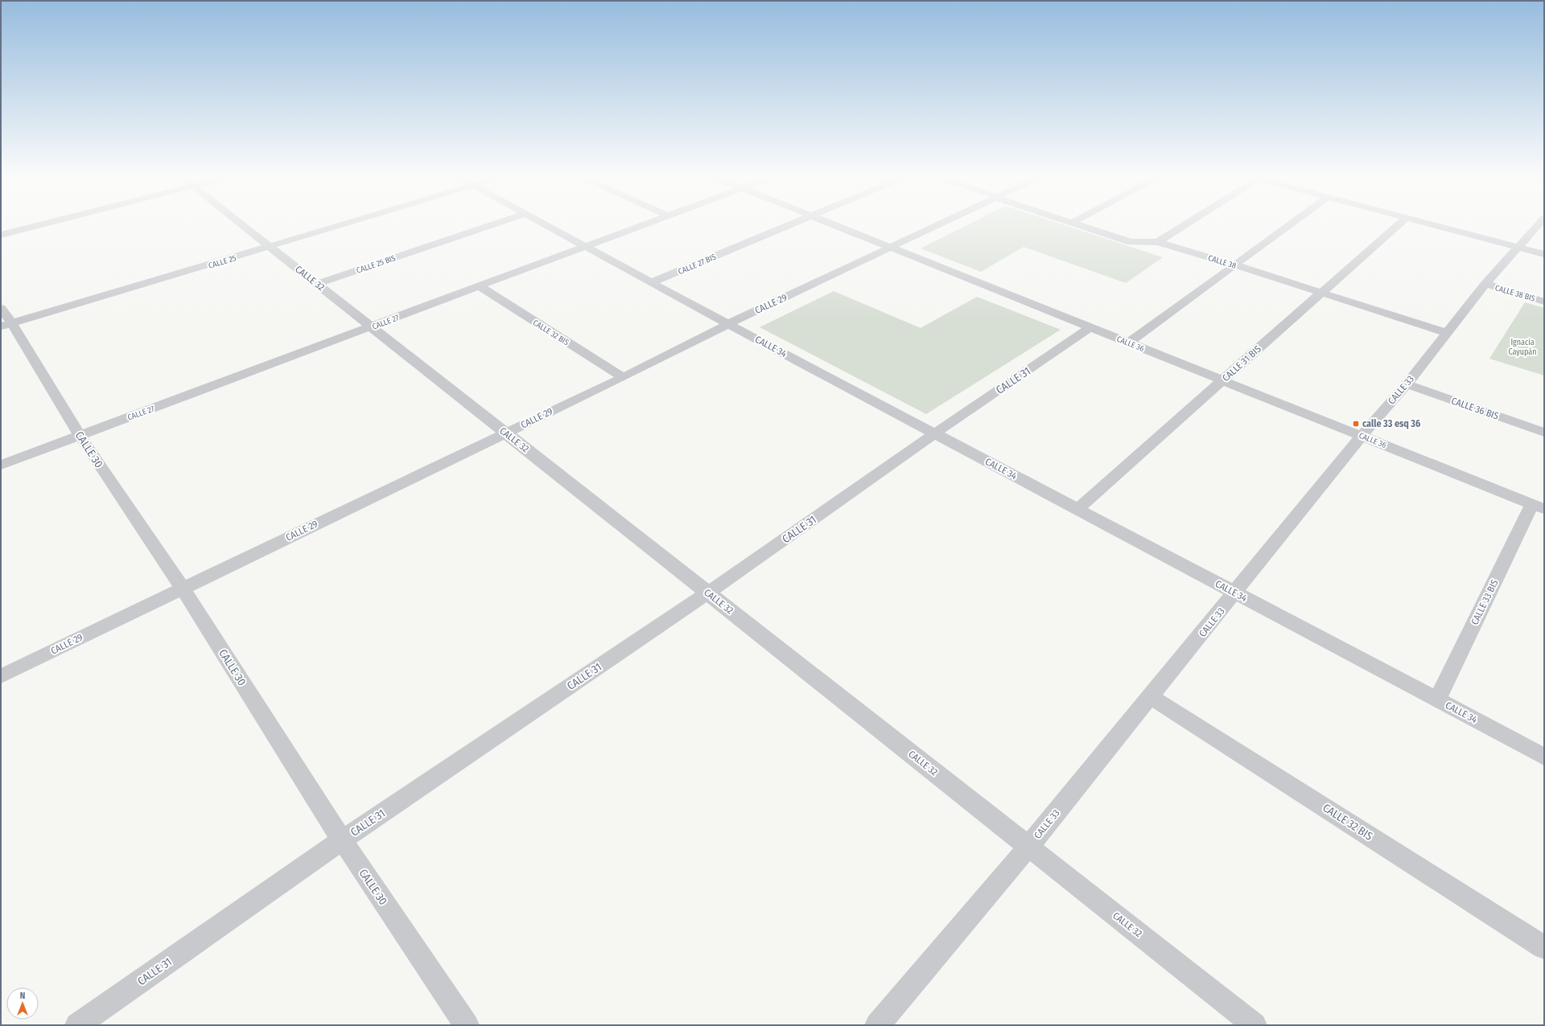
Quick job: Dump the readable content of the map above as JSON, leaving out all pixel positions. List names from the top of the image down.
{
  "streets": {
    "street": [
      "CALLE 25",
      "CALLE 38",
      "CALLE 25 BIS",
      "CALLE 27 BIS",
      "CALLE 32",
      "CALLE 38 BIS",
      "CALLE 29",
      "CALLE 27",
      "CALLE 32 BIS",
      "CALLE 36",
      "CALLE 34",
      "CALLE 31 BIS",
      "CALLE 31",
      "CALLE 33",
      "CALLE 36 BIS",
      "CALLE 30",
      "CALLE 33 BIS"
    ]
  },
  "crossings": [
    ["CALLE 25", "CALLE 32"],
    ["CALLE 25", "CALLE 30"],
    ["CALLE 38", "CALLE 31 BIS"],
    ["CALLE 38", "CALLE 33"],
    ["CALLE 25 BIS", "CALLE 32"],
    ["CALLE 27 BIS", "CALLE 34"],
    ["CALLE 32", "CALLE 29"],
    ["CALLE 32", "CALLE 27"],
    ["CALLE 32", "CALLE 31"],
    ["CALLE 32", "CALLE 33"],
    ["CALLE 38 BIS", "CALLE 33"],
    ["CALLE 29", "CALLE 32 BIS"],
    ["CALLE 29", "CALLE 36"],
    ["CALLE 29", "CALLE 34"],
    ["CALLE 29", "CALLE 30"],
    ["CALLE 27", "CALLE 32 BIS"],
    ["CALLE 27", "CALLE 34"],
    ["CALLE 27", "CALLE 30"],
    ["CALLE 32 BIS", "CALLE 33"],
    ["CALLE 36", "CALLE 31 BIS"],
    ["CALLE 36", "CALLE 31"],
    ["CALLE 36", "CALLE 33"],
    ["CALLE 36", "CALLE 33 BIS"],
    ["CALLE 34", "CALLE 31 BIS"],
    ["CALLE 34", "CALLE 31"],
    ["CALLE 34", "CALLE 33"],
    ["CALLE 34", "CALLE 33 BIS"],
    ["CALLE 31", "CALLE 30"],
    ["CALLE 33", "CALLE 36 BIS"]
  ],
  "parks": ["Ignacia Cayupán"],
  "places": {
    "transit": ["calle 33 esq 36"]
  },
  "north": "top"
}
